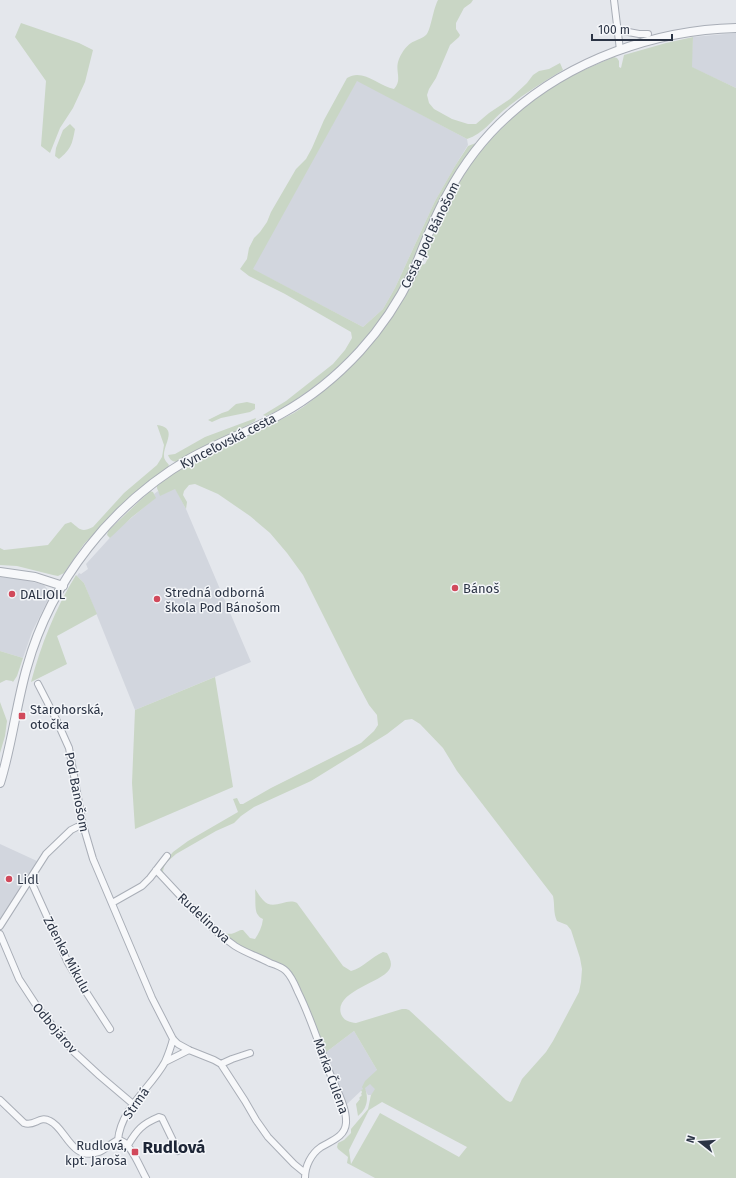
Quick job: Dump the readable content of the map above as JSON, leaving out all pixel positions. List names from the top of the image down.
{
  "streets": {
    "street": [
      "Cesta pod Bánošom",
      "Kynceľovská cesta",
      "Pod Banošom",
      "Rudelinova",
      "Zdenka Mikulu",
      "Odbojárov",
      "Marka Čulena",
      "Strmá"
    ]
  },
  "crossings": [
    ["Cesta pod Bánošom", "Kynceľovská cesta"],
    ["Pod Banošom", "Strmá"],
    ["Rudelinova", "Marka Čulena"],
    ["Odbojárov", "Strmá"]
  ],
  "districts": ["Rudlová"],
  "places": {
    "other": [
      "Bánoš",
      "DALIOIL",
      "Stredná odborná škola Pod Bánošom",
      "Lidl"
    ],
    "transit": ["Starohorská, otočka", "Rudlová, kpt. Jaroša"]
  },
  "scale_bar": "100 m",
  "north": "left"
}
